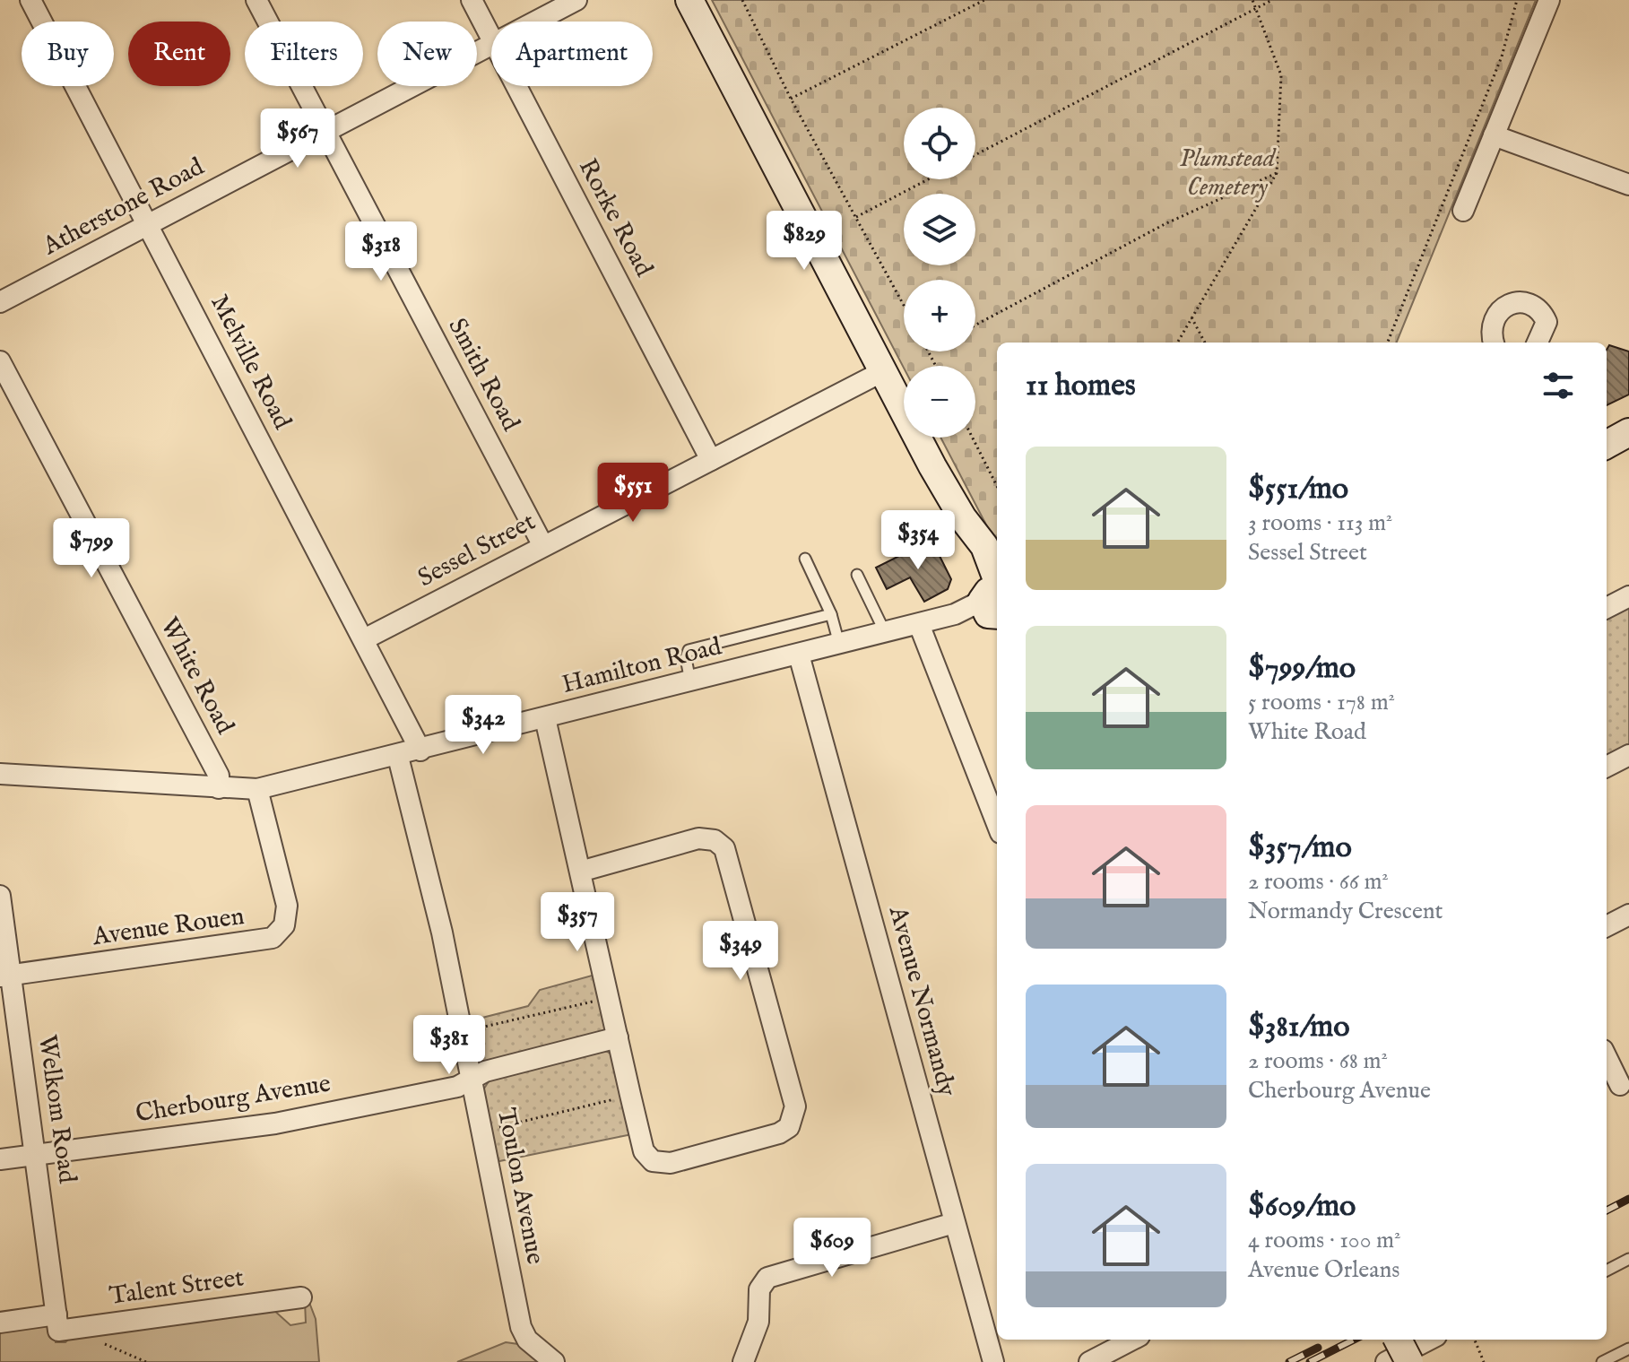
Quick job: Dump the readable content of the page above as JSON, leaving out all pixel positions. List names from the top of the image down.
{
  "streets": {
    "street": [
      "Atherstone Road",
      "Rorke Road",
      "Melville Road",
      "Smith Road",
      "Sessel Street",
      "Hamilton Road",
      "White Road",
      "Avenue Rouen",
      "Avenue Normandy",
      "Cherbourg Avenue",
      "Welkom Road",
      "Toulon Avenue",
      "Talent Street"
    ]
  },
  "crossings": [
    ["Atherstone Road", "Melville Road"],
    ["Atherstone Road", "Smith Road"],
    ["Rorke Road", "Sessel Street"],
    ["Melville Road", "Sessel Street"],
    ["Melville Road", "Hamilton Road"],
    ["Smith Road", "Sessel Street"],
    ["Hamilton Road", "White Road"],
    ["Hamilton Road", "Avenue Rouen"],
    ["Hamilton Road", "Avenue Normandy"],
    ["Hamilton Road", "Toulon Avenue"],
    ["Avenue Rouen", "Welkom Road"],
    ["Cherbourg Avenue", "Welkom Road"],
    ["Cherbourg Avenue", "Toulon Avenue"],
    ["Welkom Road", "Talent Street"]
  ],
  "parks": ["Plumstead Cemetery"],
  "page": {
    "chip": [
      "Buy",
      "Rent",
      "Filters",
      "New",
      "Apartment"
    ],
    "map_buttons": ["+", "−"],
    "price": [
      "$567",
      "$829",
      "$318",
      "$551",
      "$354",
      "$799",
      "$342",
      "$357",
      "$349",
      "$381",
      "$609"
    ],
    "heading": "11 homes",
    "list": [
      {
        "name": "$551/mo",
        "note": "3 rooms · 113 m² · Sessel Street"
      },
      {
        "name": "$799/mo",
        "note": "5 rooms · 178 m² · White Road"
      },
      {
        "name": "$357/mo",
        "note": "2 rooms · 66 m² · Normandy Crescent"
      },
      {
        "name": "$381/mo",
        "note": "2 rooms · 68 m² · Cherbourg Avenue"
      },
      {
        "name": "$609/mo",
        "note": "4 rooms · 100 m² · Avenue Orleans"
      }
    ]
  }
}
